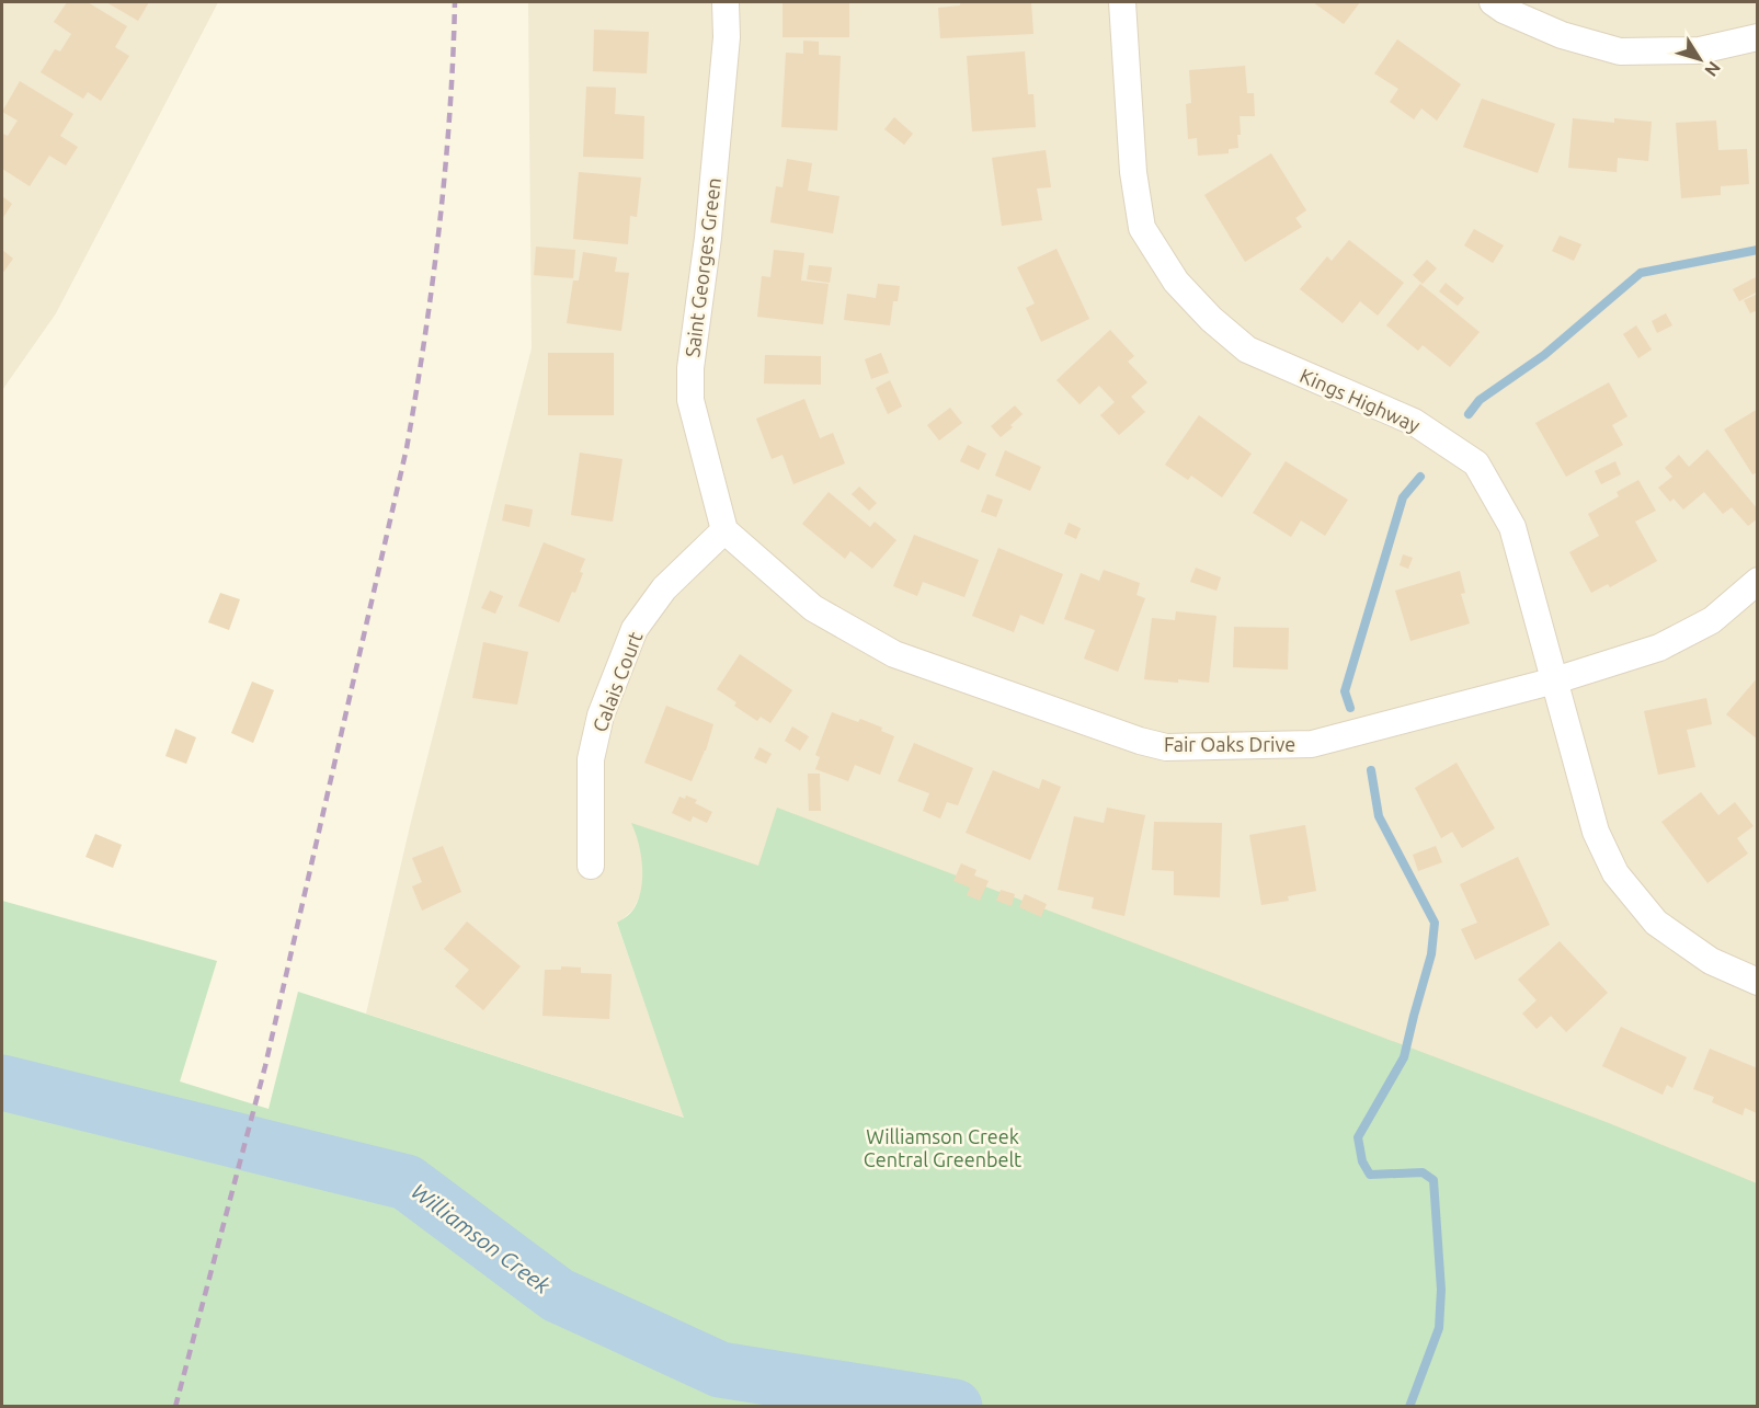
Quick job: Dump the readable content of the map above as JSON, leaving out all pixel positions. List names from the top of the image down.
{
  "streets": {
    "street": [
      "Saint Georges Green",
      "Kings Highway",
      "Calais Court",
      "Fair Oaks Drive"
    ]
  },
  "crossings": [
    ["Saint Georges Green", "Calais Court"],
    ["Saint Georges Green", "Fair Oaks Drive"],
    ["Kings Highway", "Fair Oaks Drive"],
    ["Calais Court", "Fair Oaks Drive"]
  ],
  "water": ["Williamson Creek"],
  "parks": ["Williamson Creek Central Greenbelt"],
  "north": "bottom right"
}
